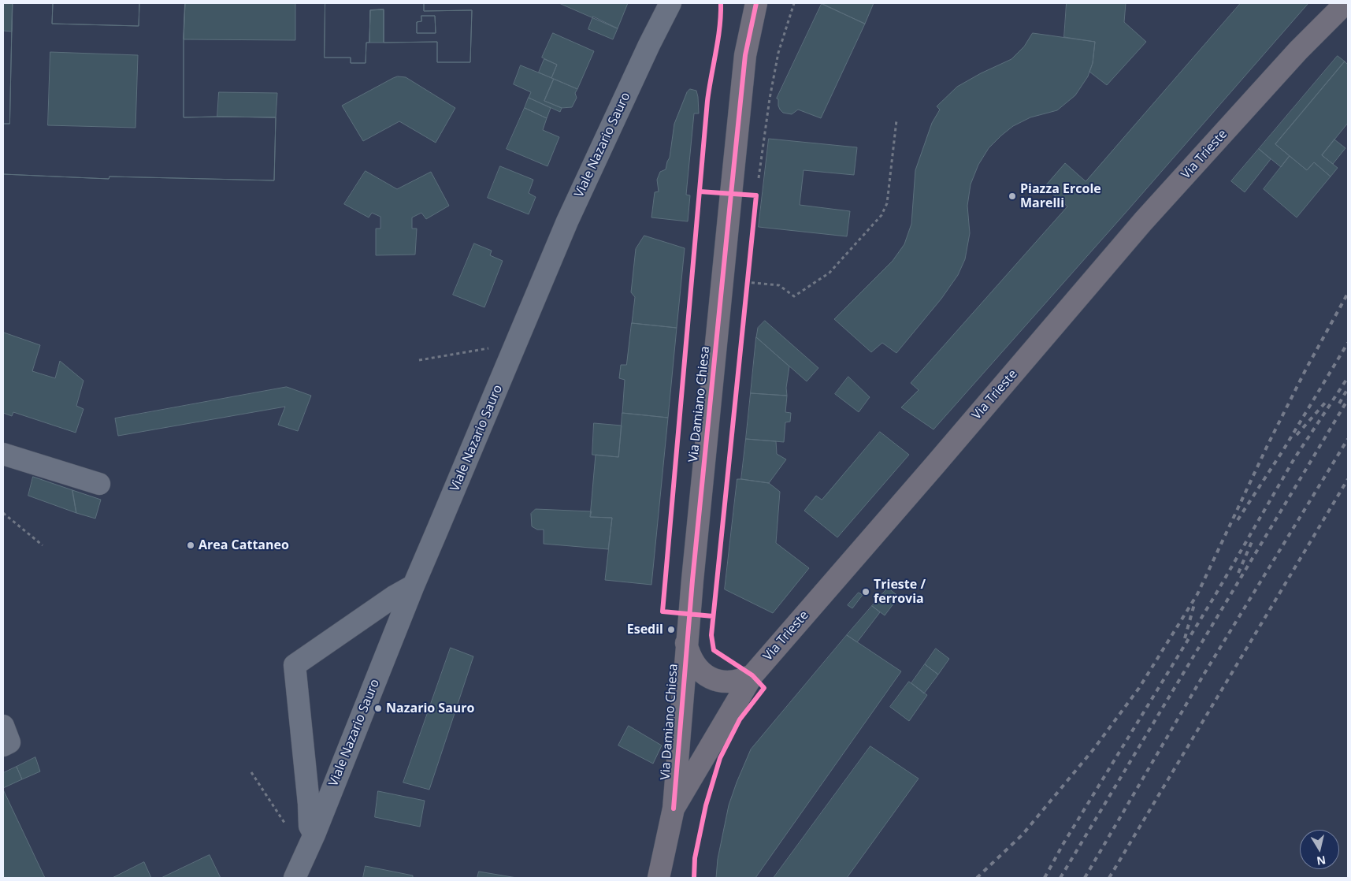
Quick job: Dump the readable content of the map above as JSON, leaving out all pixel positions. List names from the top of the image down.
{
  "streets": {
    "main road": ["Via Trieste", "Via Damiano Chiesa"],
    "street": ["Viale Nazario Sauro"]
  },
  "crossings": [
    ["Via Trieste", "Via Damiano Chiesa"]
  ],
  "places": [
    "Piazza Ercole Marelli",
    "Area Cattaneo",
    "Trieste / ferrovia",
    "Esedil",
    "Nazario Sauro"
  ],
  "north": "bottom"
}
